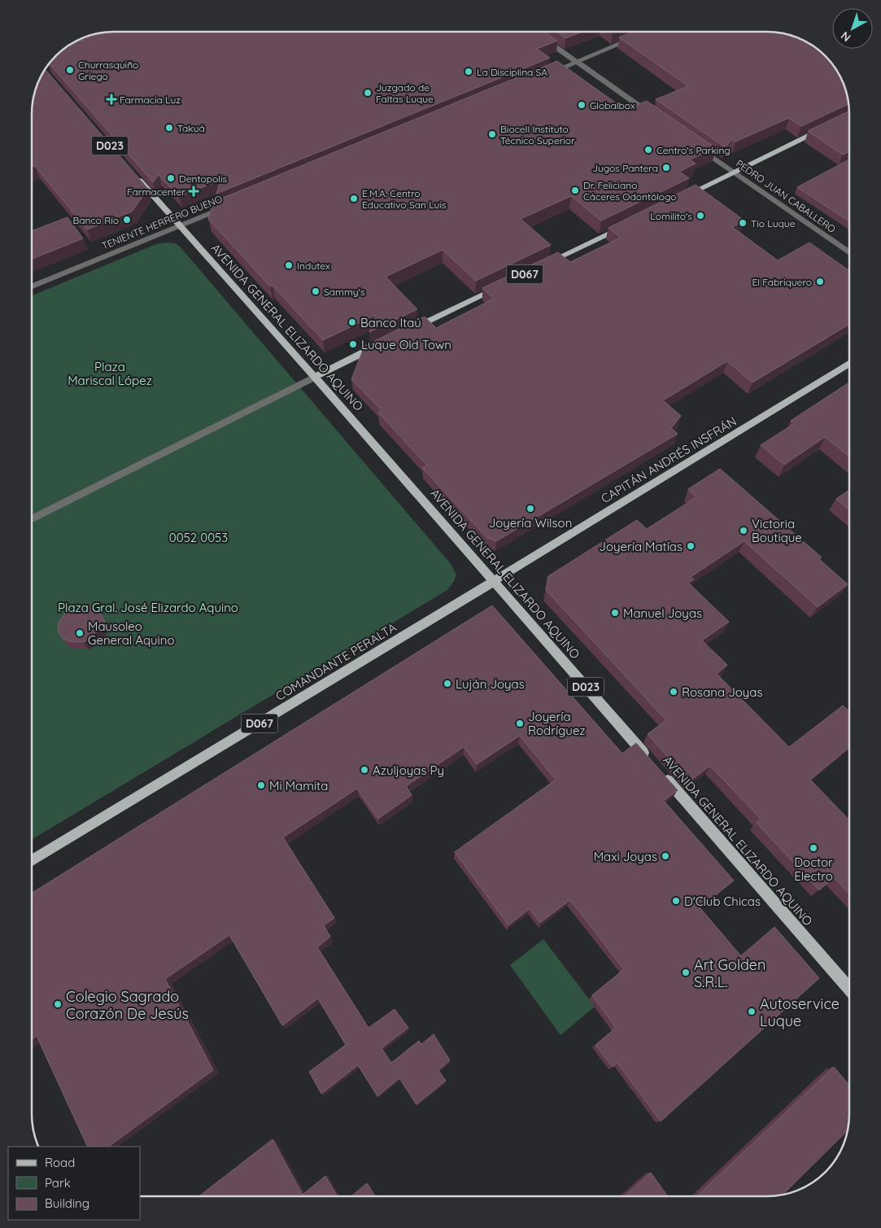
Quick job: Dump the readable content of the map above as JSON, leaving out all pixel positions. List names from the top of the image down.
{
  "streets": {
    "main road": [
      "D023",
      "D067",
      "AVENIDA GENERAL ELIZARDO AQUINO",
      "CAPITÁN ANDRÉS INSFRÁN",
      "COMANDANTE PERALTA"
    ],
    "street": ["PEDRO JUAN CABALLERO", "TENIENTE HERRERO BUENO"]
  },
  "crossings": [
    ["D023", "TENIENTE HERRERO BUENO"],
    ["D023", "AVENIDA GENERAL ELIZARDO AQUINO"],
    ["TENIENTE HERRERO BUENO", "AVENIDA GENERAL ELIZARDO AQUINO"],
    ["AVENIDA GENERAL ELIZARDO AQUINO", "CAPITÁN ANDRÉS INSFRÁN"],
    ["AVENIDA GENERAL ELIZARDO AQUINO", "COMANDANTE PERALTA"],
    ["CAPITÁN ANDRÉS INSFRÁN", "COMANDANTE PERALTA"]
  ],
  "parks": ["Plaza Mariscal López", "0052 0053", "Plaza Gral. José Elizardo Aquino"],
  "places": {
    "other": [
      "Churrasquiño Griego",
      "La Disciplina SA",
      "Juzgado de Faltas Luque",
      "Globalbox",
      "Takuá",
      "Biocell Instituto Técnico Superior",
      "Centro's Parking",
      "Jugos Pantera",
      "Dentopolis",
      "Dr. Feliciano Cáceres Odontólogo",
      "E.M.A. Centro Educativo San Luis",
      "Lomilito's",
      "Banco Río",
      "Tío Luque",
      "Indutex",
      "El Fabriquero",
      "Sammy's",
      "Banco Itaú",
      "Luque Old Town",
      "Joyería Wilson",
      "Victoria Boutique",
      "Joyería Matías",
      "Manuel Joyas",
      "Mausoleo General Aquino",
      "Luján Joyas",
      "Rosana Joyas",
      "Joyería Rodríguez",
      "Azuljoyas Py",
      "Mi Mamita",
      "Doctor Electro",
      "Maxi Joyas",
      "D'Club Chicas",
      "Art Golden S.R.L.",
      "Colegio Sagrado Corazón De Jesús",
      "Autoservice Luque"
    ],
    "health": ["Farmacia Luz", "Farmacenter"]
  },
  "legend": ["Road", "Park", "Building"],
  "north": "bottom left"
}
